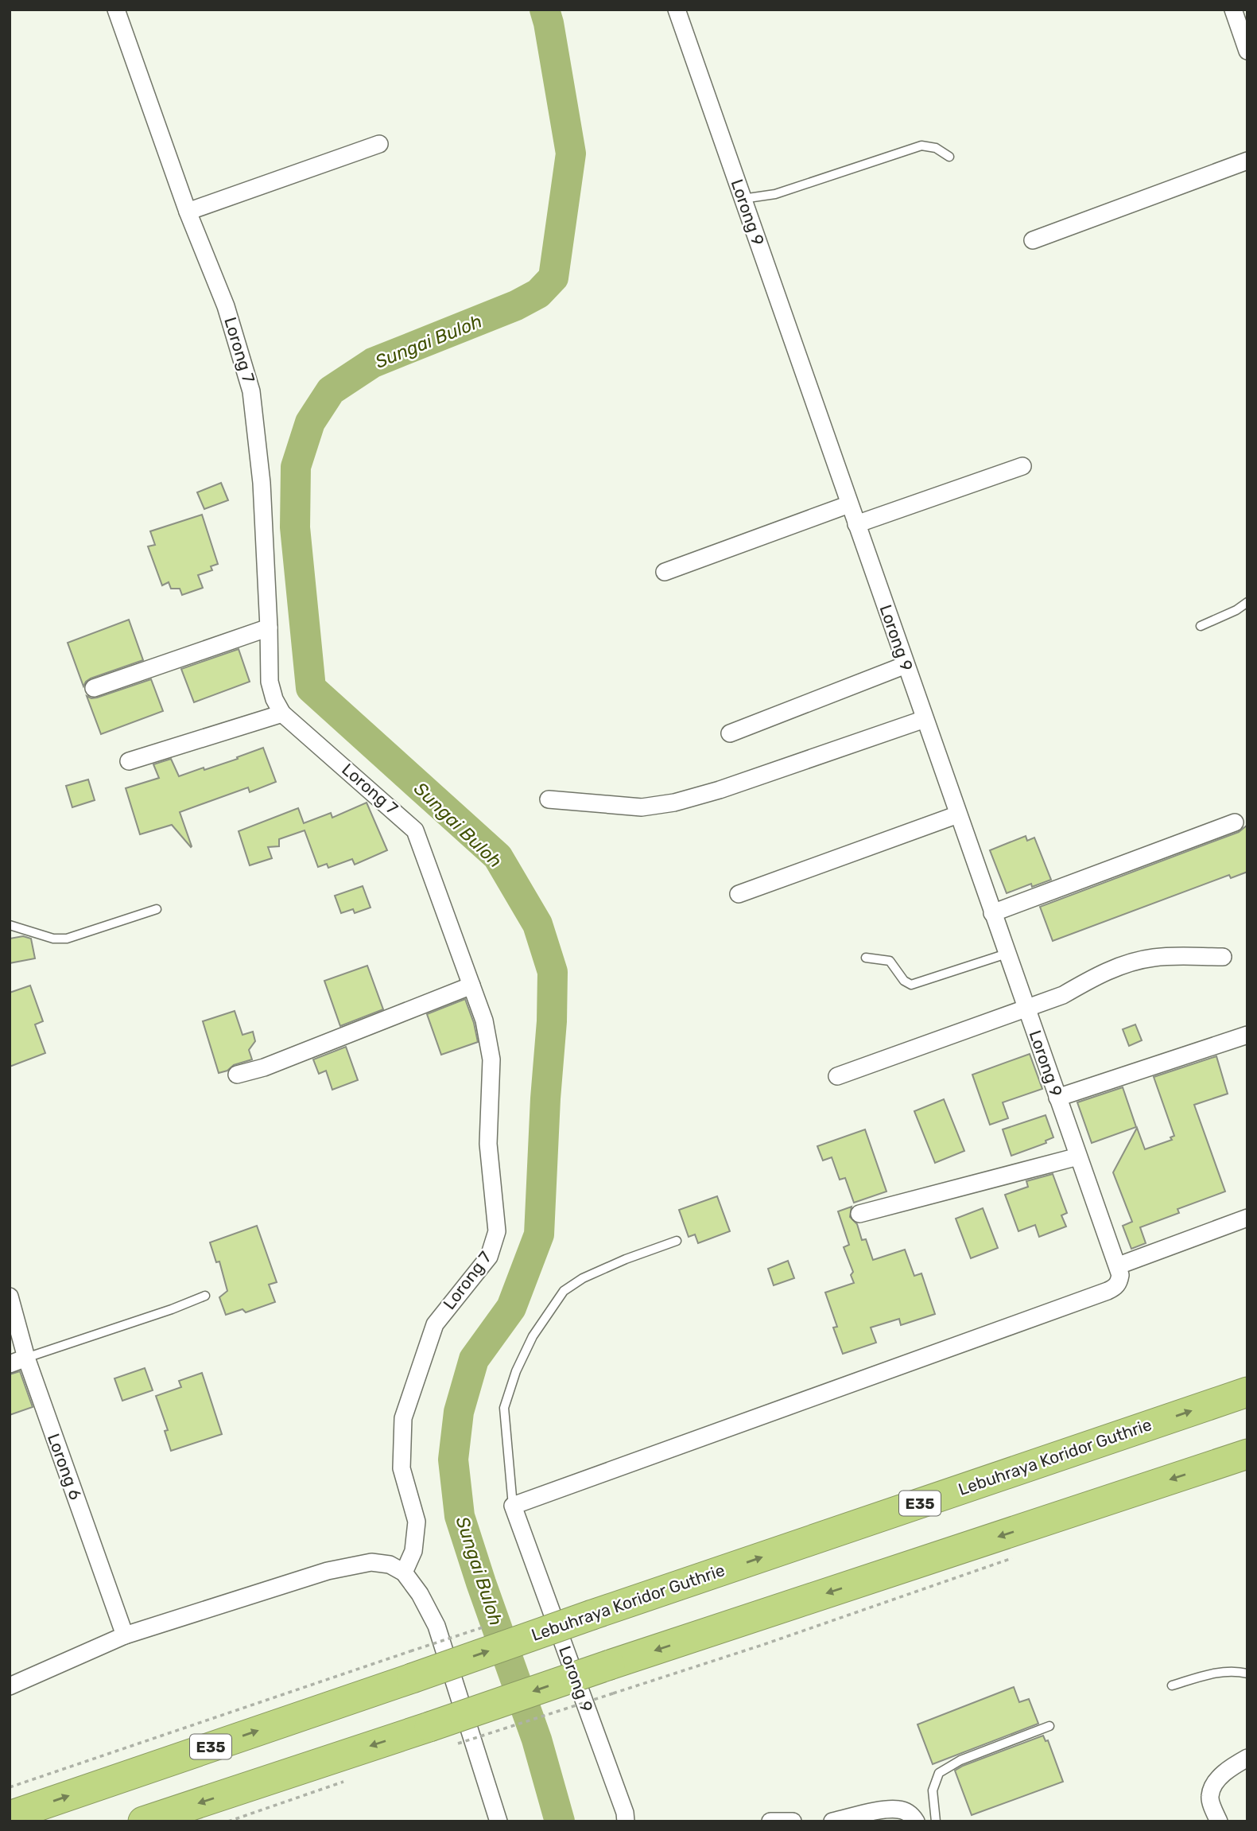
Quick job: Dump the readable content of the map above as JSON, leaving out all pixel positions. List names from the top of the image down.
{
  "streets": {
    "highway": ["Lebuhraya Koridor Guthrie", "E35"],
    "street": ["Lorong 9", "Lorong 7", "Lorong 6"]
  },
  "water": ["Sungai Buloh"]
}
